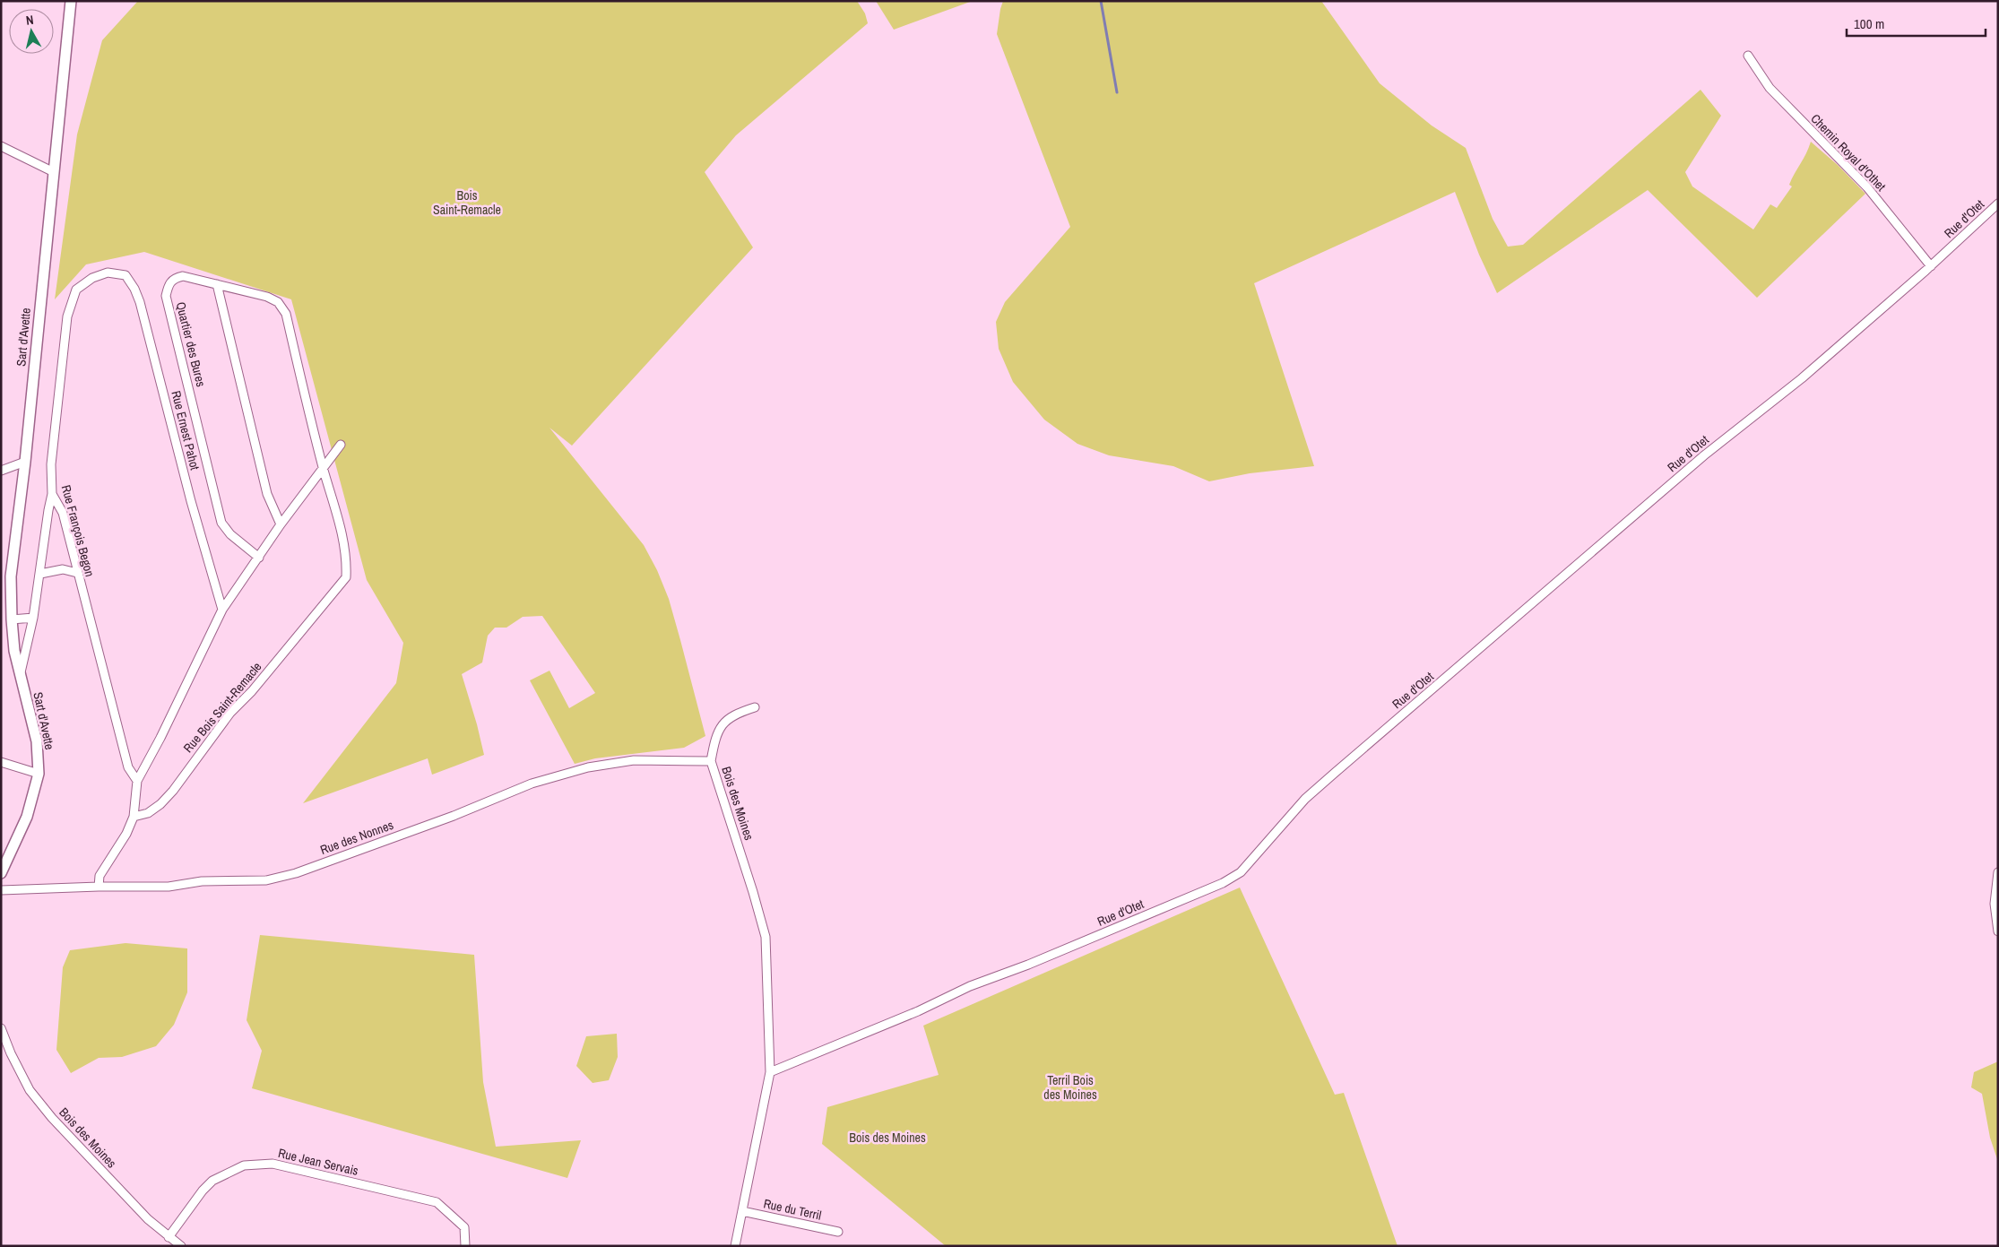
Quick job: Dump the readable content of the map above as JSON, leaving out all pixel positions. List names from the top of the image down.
{
  "streets": {
    "street": [
      "Chemin Royal d'Othet",
      "Rue d'Otet",
      "Sart d'Avette",
      "Quartier des Bures",
      "Rue Ernest Pahot",
      "Rue François Begon",
      "Rue Bois Saint-Remacle",
      "Bois des Moines",
      "Rue des Nonnes",
      "Rue Jean Servais",
      "Rue du Terril"
    ]
  },
  "crossings": [
    ["Chemin Royal d'Othet", "Rue d'Otet"],
    ["Rue d'Otet", "Bois des Moines"],
    ["Sart d'Avette", "Rue François Begon"],
    ["Rue Ernest Pahot", "Rue François Begon"],
    ["Bois des Moines", "Rue des Nonnes"],
    ["Bois des Moines", "Rue Jean Servais"],
    ["Bois des Moines", "Rue du Terril"]
  ],
  "parks": ["Bois Saint-Remacle", "Terril Bois des Moines", "Bois des Moines"],
  "scale_bar": "100 m",
  "north": "top"
}
